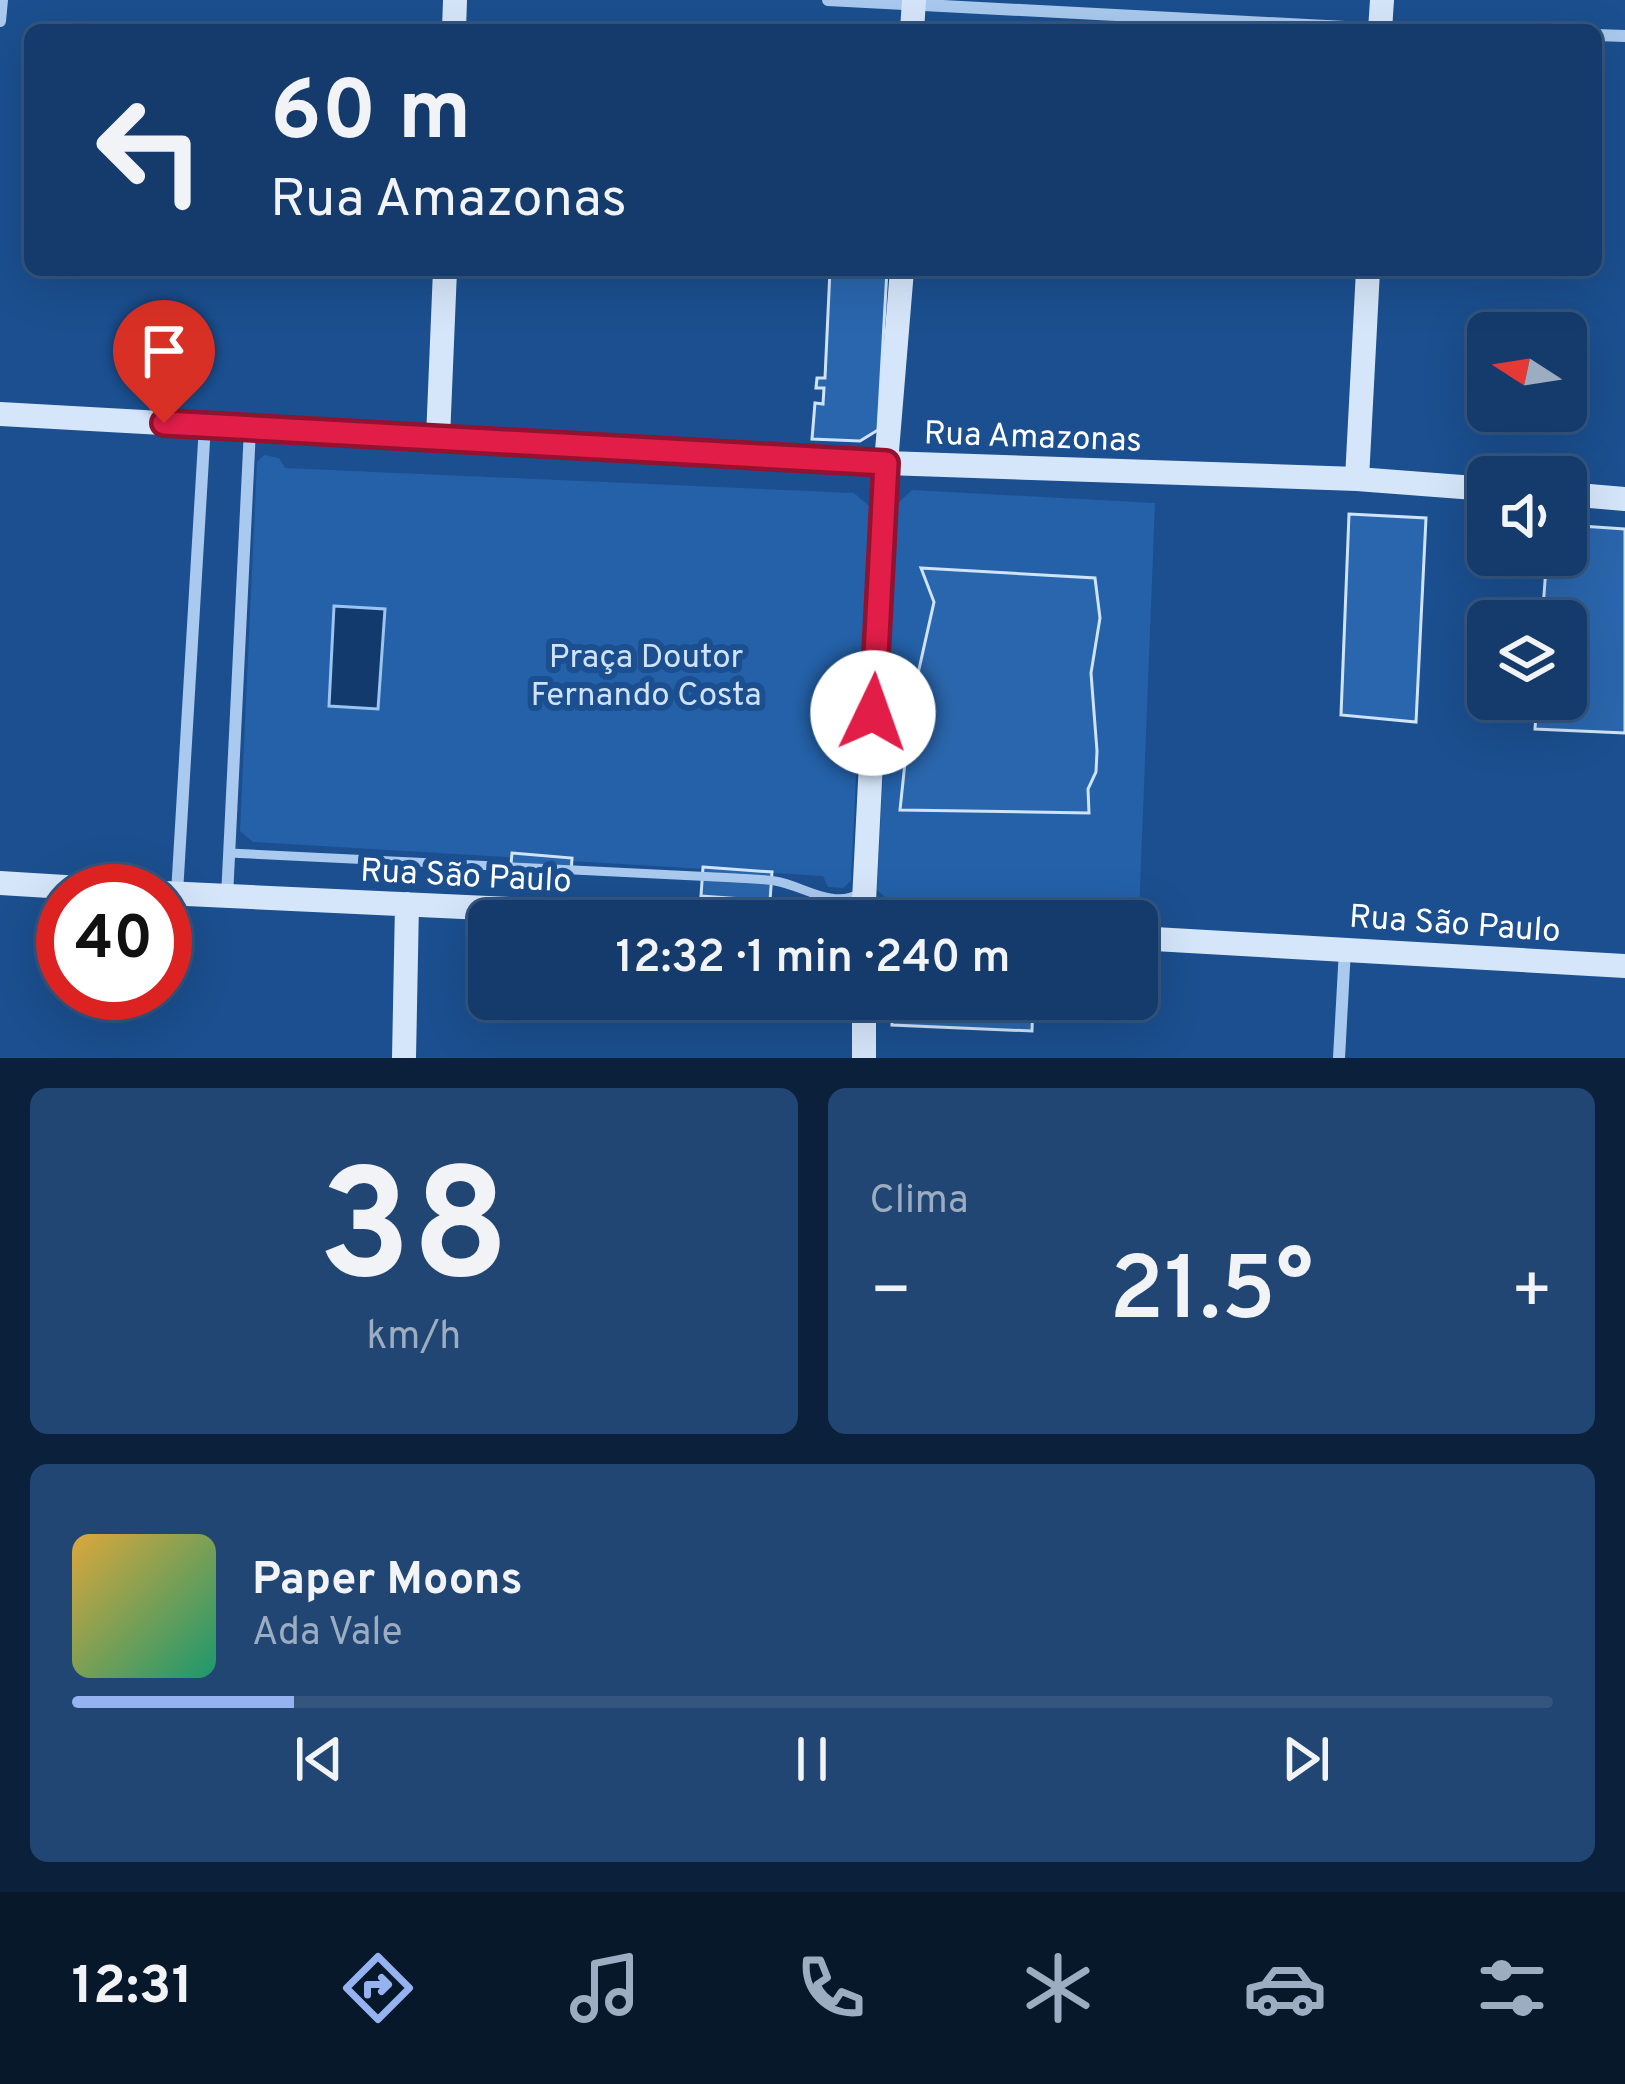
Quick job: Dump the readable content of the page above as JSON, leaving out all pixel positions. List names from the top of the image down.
{
  "streets": {
    "main road": ["Rua Amazonas", "Rua São Paulo"]
  },
  "parks": ["Praça Doutor Fernando Costa"],
  "north": "left",
  "page": {
    "turn": ["60 m", "Rua Amazonas"],
    "limit": "40",
    "trip": "12:32 · 1 min · 240 m",
    "tile": [
      ["38", "km/h"],
      "Clima"
    ],
    "heat": ["−", "21.5°", "+"],
    "song": ["Paper Moons", "Ada Vale"],
    "tabs": "12:31"
  }
}
